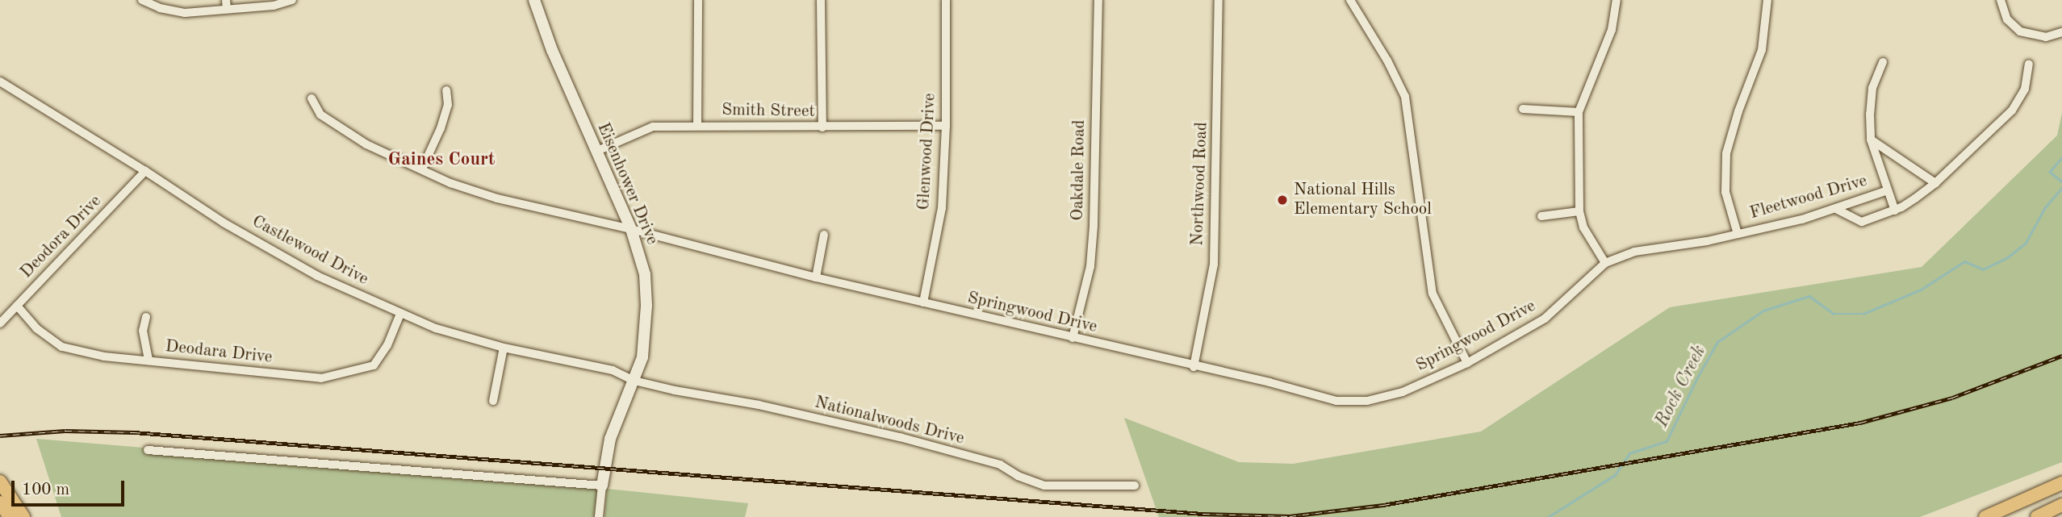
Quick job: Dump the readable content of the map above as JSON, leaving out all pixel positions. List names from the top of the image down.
{
  "streets": {
    "street": [
      "Smith Street",
      "Glenwood Drive",
      "Oakdale Road",
      "Eisenhower Drive",
      "Northwood Road",
      "Fleetwood Drive",
      "Deodora Drive",
      "Castlewood Drive",
      "Springwood Drive",
      "Deodara Drive",
      "Nationalwoods Drive"
    ]
  },
  "crossings": [
    ["Smith Street", "Glenwood Drive"],
    ["Smith Street", "Eisenhower Drive"],
    ["Glenwood Drive", "Springwood Drive"],
    ["Oakdale Road", "Springwood Drive"],
    ["Eisenhower Drive", "Castlewood Drive"],
    ["Eisenhower Drive", "Springwood Drive"],
    ["Eisenhower Drive", "Nationalwoods Drive"],
    ["Northwood Road", "Springwood Drive"],
    ["Fleetwood Drive", "Springwood Drive"],
    ["Deodora Drive", "Castlewood Drive"],
    ["Deodora Drive", "Deodara Drive"],
    ["Castlewood Drive", "Deodara Drive"],
    ["Castlewood Drive", "Nationalwoods Drive"]
  ],
  "districts": ["Gaines Court"],
  "water": ["Rock Creek"],
  "places": ["National Hills Elementary School"],
  "scale_bar": "100 m"
}
